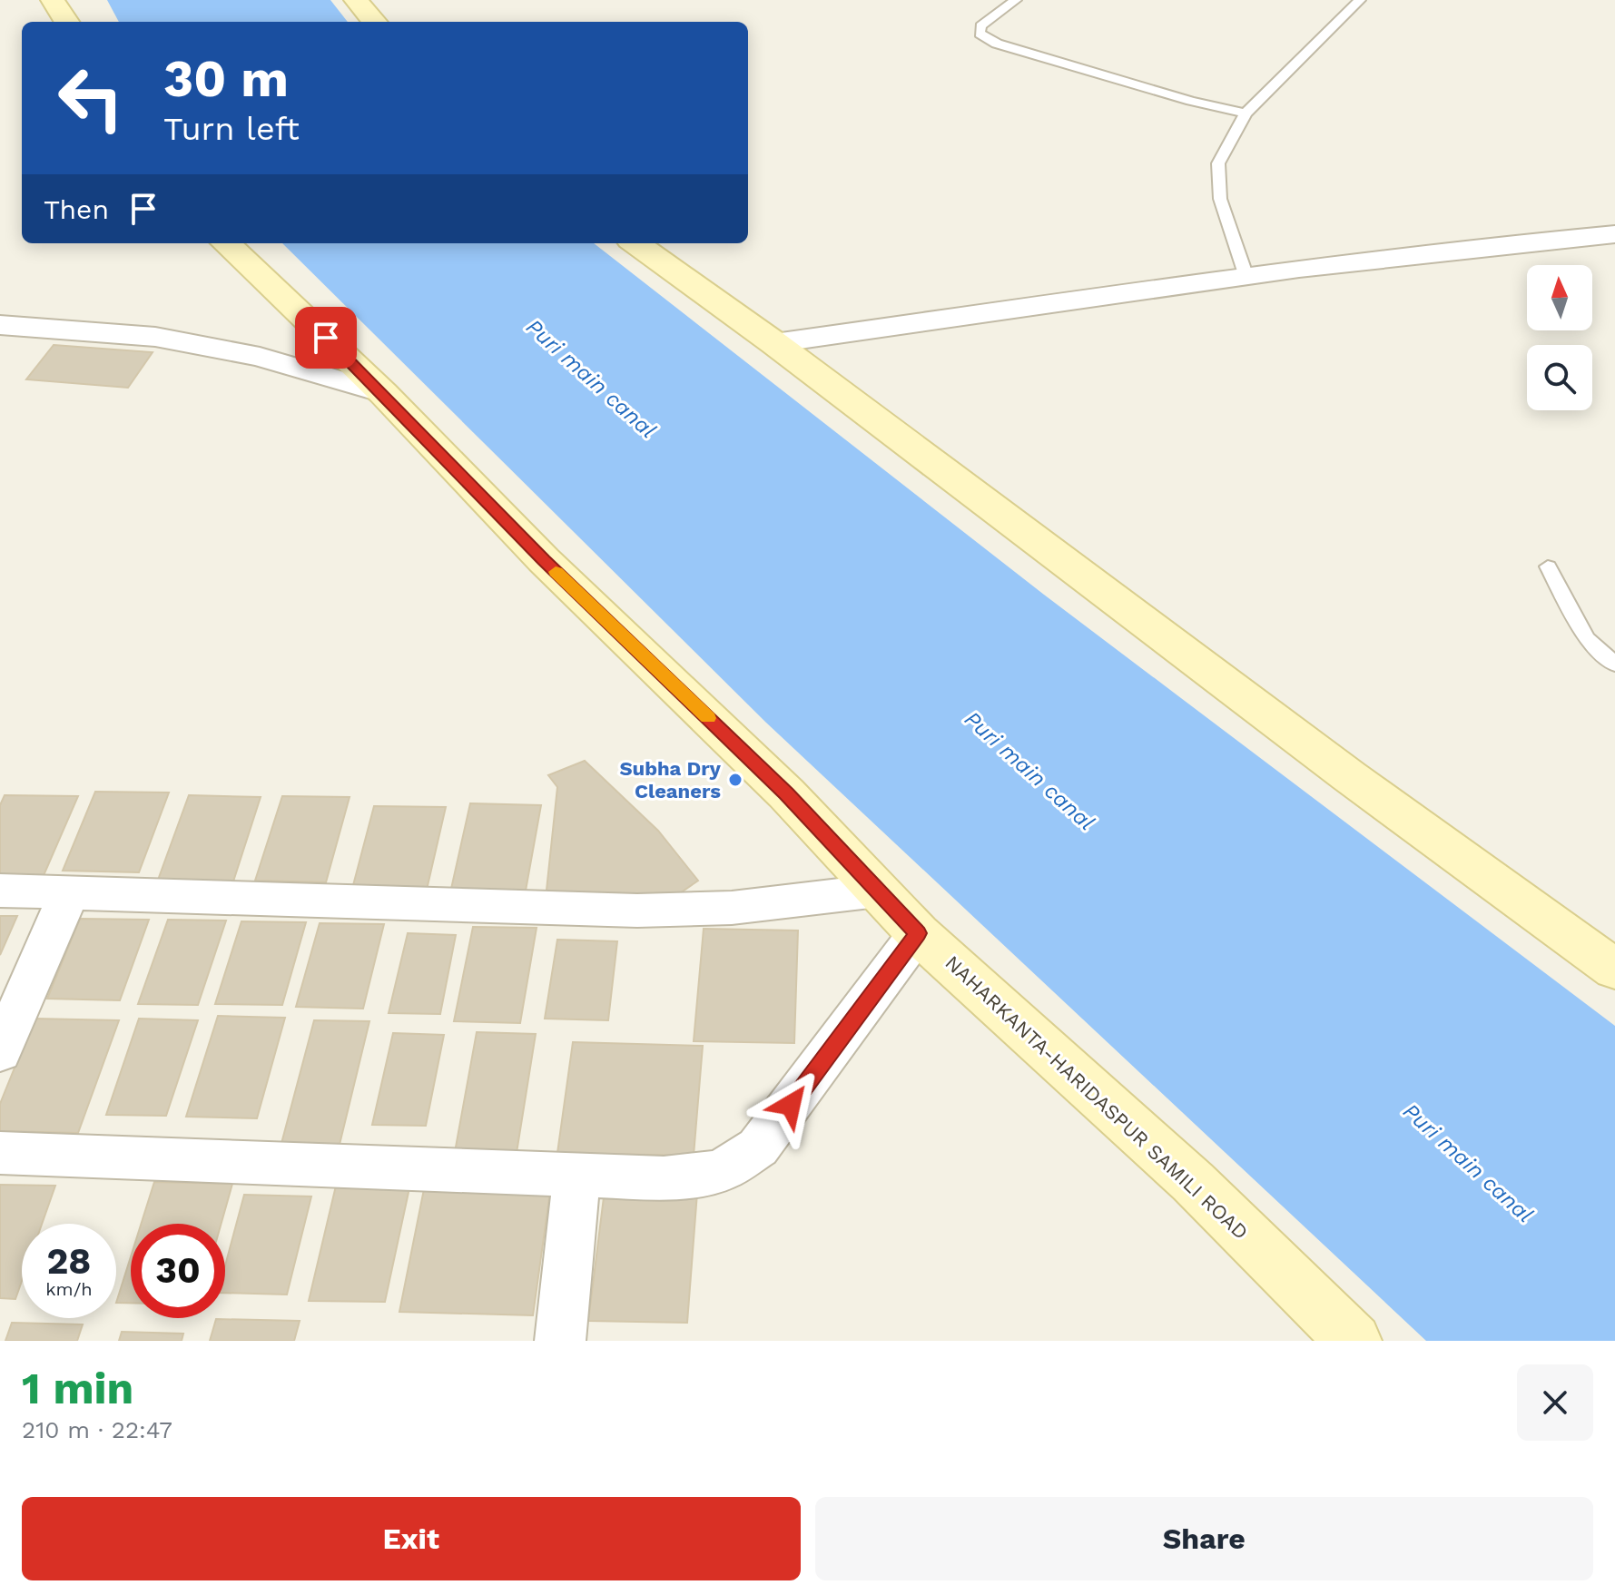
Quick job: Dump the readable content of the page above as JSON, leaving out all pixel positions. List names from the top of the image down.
{
  "streets": {
    "street": ["NAHARKANTA-HARIDASPUR SAMILI ROAD"]
  },
  "water": ["Puri main canal"],
  "places": ["Subha Dry Cleaners"],
  "north": "top",
  "page": {
    "turn": ["30 m", "Turn left"],
    "then": "Then",
    "speed": "28 km/h",
    "limit": "30",
    "heading": ["1 min", "210 m · 22:47"],
    "buttons": ["Exit", "Share"]
  }
}
